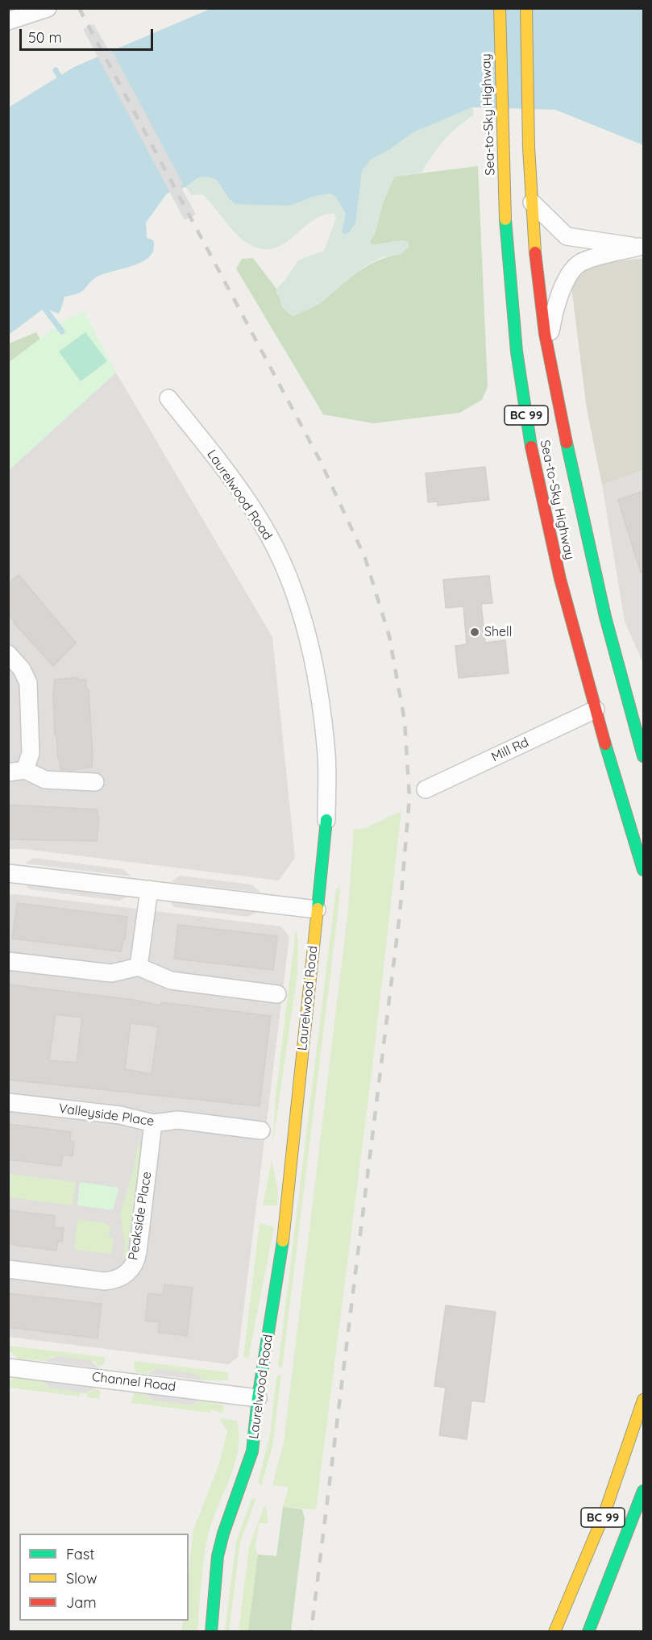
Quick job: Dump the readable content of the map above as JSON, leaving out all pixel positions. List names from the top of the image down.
{
  "streets": {
    "main road": ["Sea-to-Sky Highway", "BC 99", "Laurelwood Road"],
    "street": [
      "Mill Rd",
      "Valleyside Place",
      "Peakside Place",
      "Channel Road"
    ]
  },
  "crossings": [
    ["Sea-to-Sky Highway", "Mill Rd"],
    ["Laurelwood Road", "Channel Road"],
    ["Valleyside Place", "Peakside Place"]
  ],
  "places": ["Shell"],
  "legend": ["Fast", "Slow", "Jam"],
  "scale_bar": "50 m"
}
